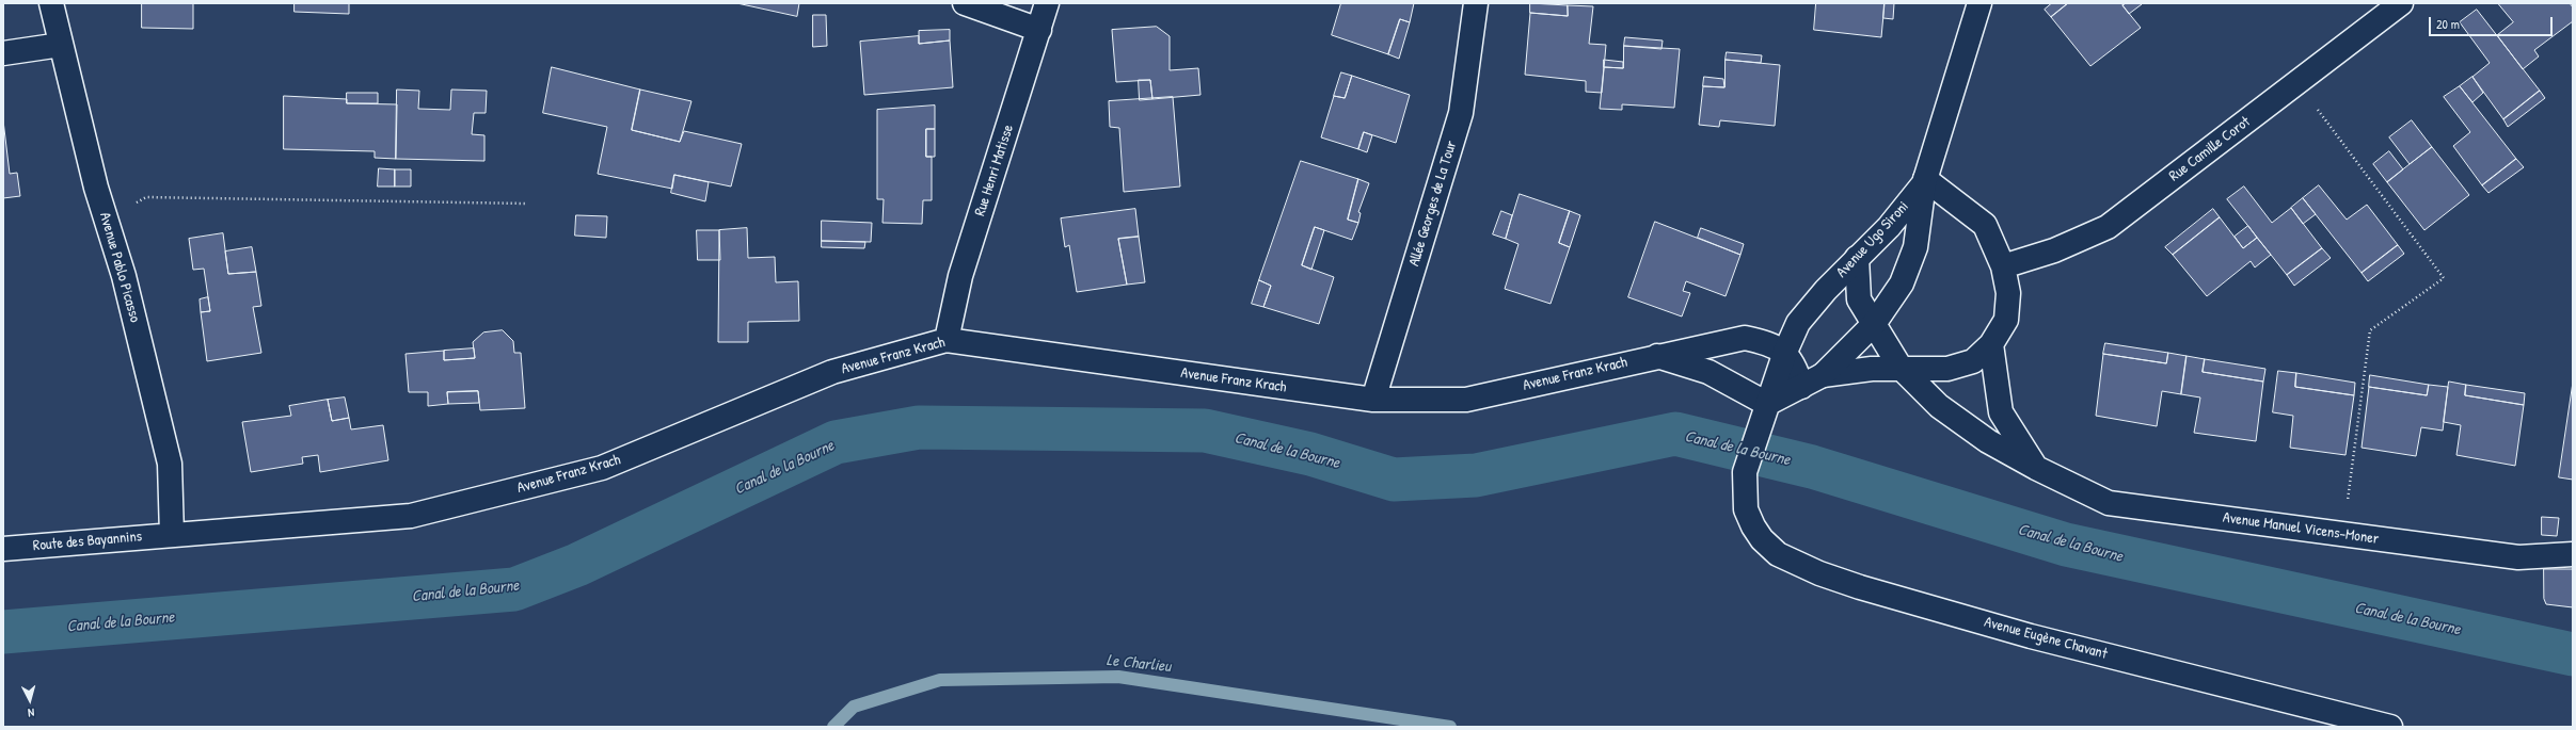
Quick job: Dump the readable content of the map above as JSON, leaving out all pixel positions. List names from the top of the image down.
{
  "streets": {
    "street": [
      "Rue Camille Corot",
      "Rue Henri Matisse",
      "Allée Georges de La Tour",
      "Avenue Ugo Sironi",
      "Avenue Pablo Picasso",
      "Avenue Franz Krach",
      "Avenue Manuel Vicens-Moner",
      "Route des Bayannins",
      "Avenue Eugène Chavant"
    ]
  },
  "crossings": [
    ["Rue Henri Matisse", "Avenue Franz Krach"],
    ["Allée Georges de La Tour", "Avenue Franz Krach"],
    ["Avenue Ugo Sironi", "Avenue Franz Krach"],
    ["Avenue Ugo Sironi", "Avenue Manuel Vicens-Moner"],
    ["Avenue Ugo Sironi", "Avenue Eugène Chavant"],
    ["Avenue Pablo Picasso", "Avenue Franz Krach"],
    ["Avenue Pablo Picasso", "Route des Bayannins"],
    ["Avenue Franz Krach", "Route des Bayannins"],
    ["Avenue Franz Krach", "Avenue Eugène Chavant"]
  ],
  "water": ["Canal de la Bourne", "Le Charlieu"],
  "scale_bar": "20 m",
  "north": "bottom"
}
